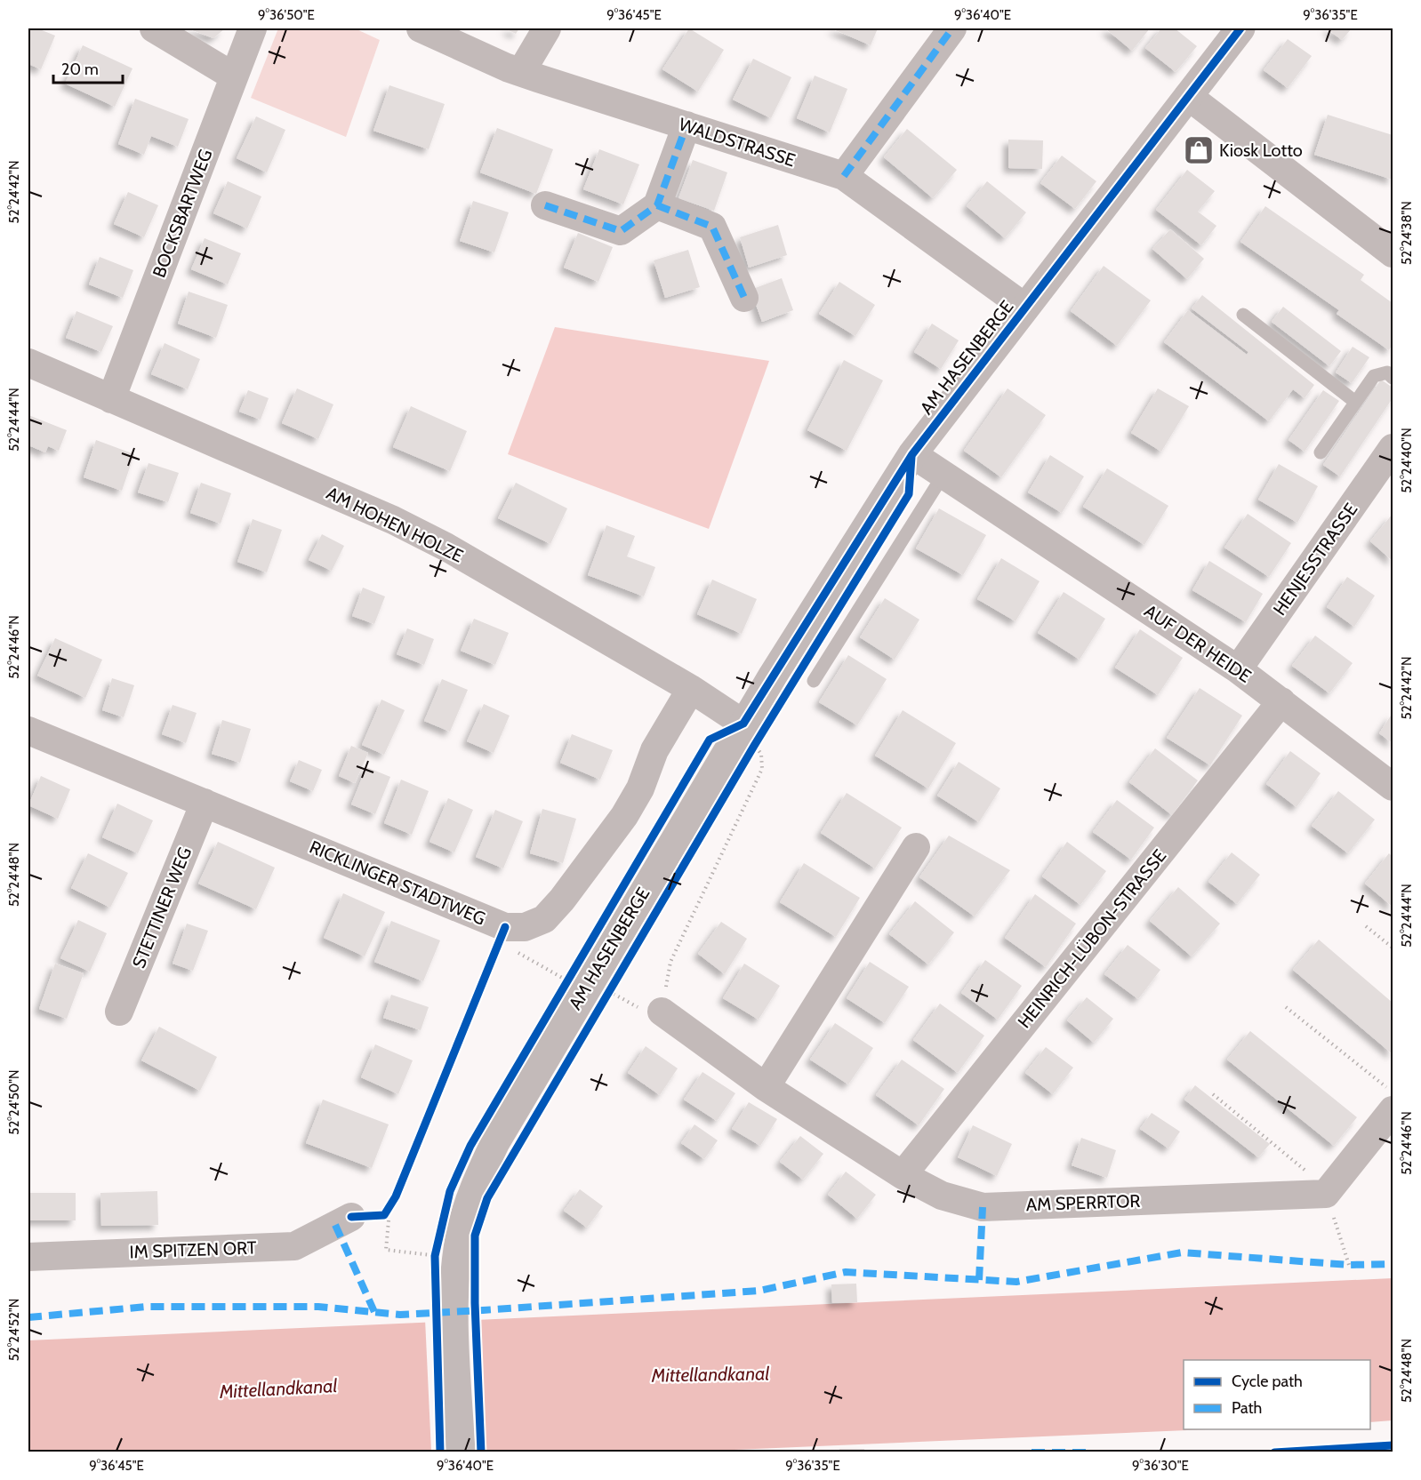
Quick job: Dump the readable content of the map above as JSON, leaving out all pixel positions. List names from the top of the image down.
{
  "streets": {
    "street": [
      "WALDSTRASSE",
      "BOCKSBARTWEG",
      "AM HASENBERGE",
      "AM HOHEN HOLZE",
      "HENJESSTRASSE",
      "AUF DER HEIDE",
      "RICKLINGER STADTWEG",
      "STETTINER WEG",
      "HEINRICH-LÜBON-STRASSE",
      "AM SPERRTOR",
      "IM SPITZEN ORT"
    ]
  },
  "crossings": [
    ["WALDSTRASSE", "AM HASENBERGE"],
    ["BOCKSBARTWEG", "AM HOHEN HOLZE"],
    ["AM HASENBERGE", "AM HOHEN HOLZE"],
    ["AM HASENBERGE", "AUF DER HEIDE"],
    ["AM HOHEN HOLZE", "RICKLINGER STADTWEG"],
    ["HENJESSTRASSE", "AUF DER HEIDE"],
    ["AUF DER HEIDE", "HEINRICH-LÜBON-STRASSE"],
    ["RICKLINGER STADTWEG", "STETTINER WEG"],
    ["HEINRICH-LÜBON-STRASSE", "AM SPERRTOR"]
  ],
  "water": ["Mittellandkanal"],
  "places": {
    "shop": ["Kiosk Lotto"]
  },
  "legend": ["Cycle path", "Path"],
  "scale_bar": "20 m",
  "coordinates": [
    "9°36'50\"E",
    "9°36'45\"E",
    "9°36'40\"E",
    "9°36'35\"E",
    "52°24'42\"N",
    "52°24'38\"N",
    "52°24'44\"N",
    "52°24'40\"N",
    "52°24'46\"N",
    "52°24'48\"N",
    "52°24'50\"N",
    "52°24'52\"N",
    "9°36'30\"E"
  ]
}
